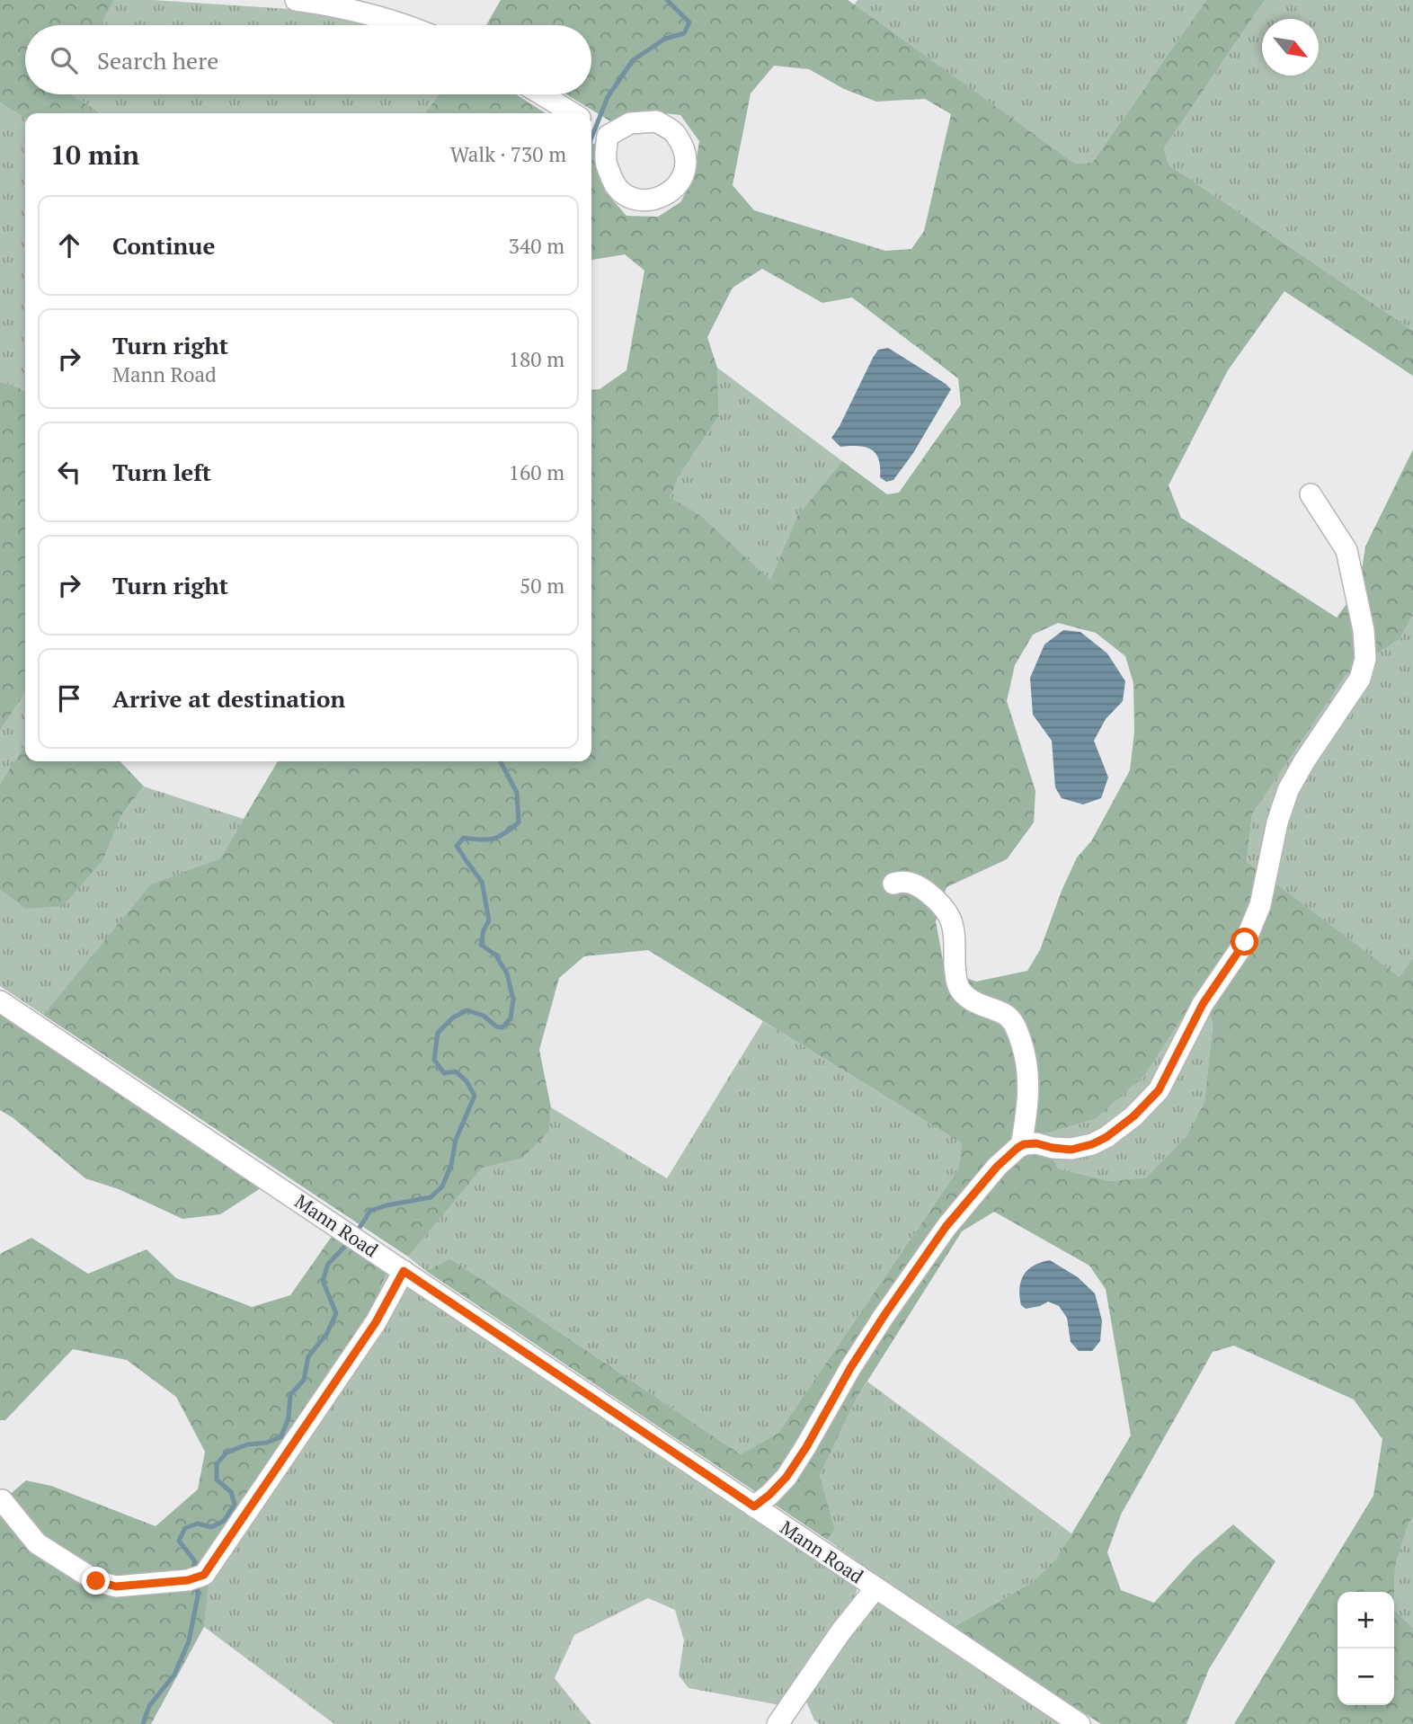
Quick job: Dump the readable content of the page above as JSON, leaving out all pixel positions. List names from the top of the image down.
{
  "streets": {
    "street": ["Mann Road"]
  },
  "north": "bottom right",
  "page": {
    "search": "Search here",
    "heading": ["10 min", "Walk · 730 m"],
    "list": [
      ["Continue", "340 m"],
      ["Turn right", "Mann Road", "180 m"],
      ["Turn left", "160 m"],
      ["Turn right", "50 m"],
      "Arrive at destination"
    ],
    "map_buttons": ["+", "−"]
  }
}
